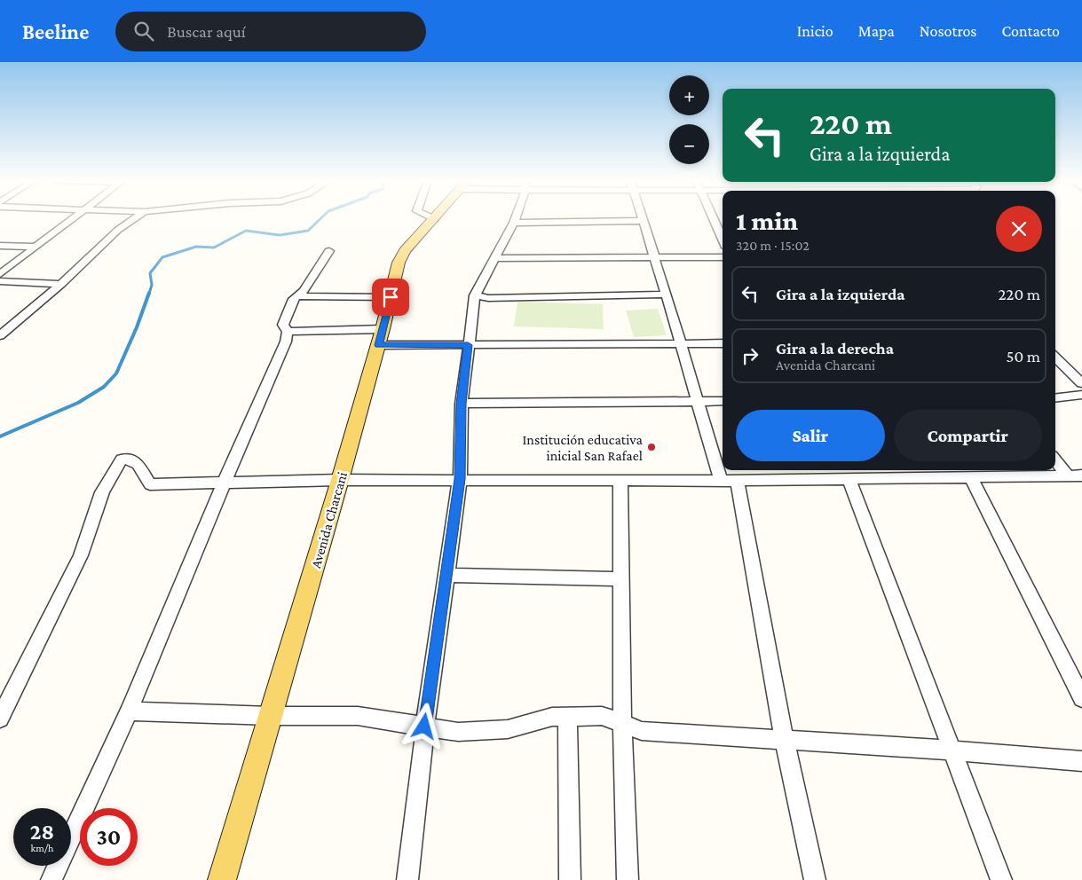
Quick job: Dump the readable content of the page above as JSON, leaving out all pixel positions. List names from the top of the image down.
{
  "streets": {
    "main road": ["Avenida Charcani"]
  },
  "places": ["Institución educativa inicial San Rafael"],
  "page": {
    "header": "Beeline",
    "search": "Buscar aquí",
    "nav": [
      "Inicio",
      "Mapa",
      "Nosotros",
      "Contacto"
    ],
    "map_buttons": ["+", "−"],
    "turn": ["220 m", "Gira a la izquierda"],
    "heading": ["1 min", "320 m · 15:02"],
    "list": [
      {
        "name": "Gira a la izquierda",
        "value": "220 m"
      },
      {
        "name": "Gira a la derecha",
        "note": "Avenida Charcani",
        "value": "50 m"
      }
    ],
    "buttons": ["Salir", "Compartir"],
    "speed": "28 km/h",
    "limit": "30"
  }
}
